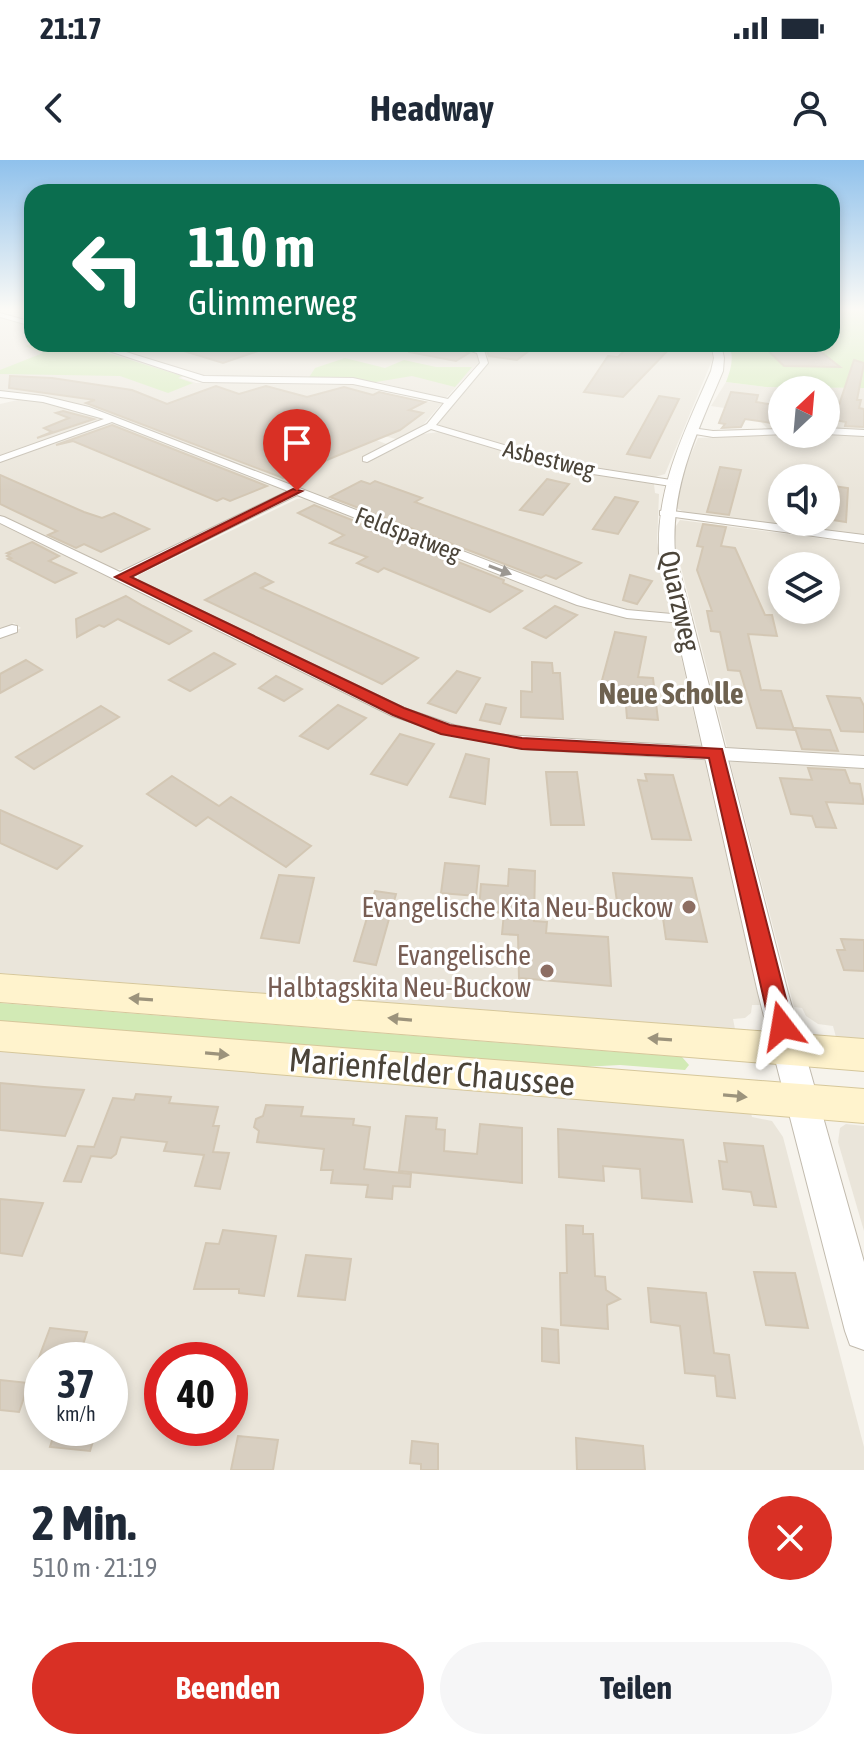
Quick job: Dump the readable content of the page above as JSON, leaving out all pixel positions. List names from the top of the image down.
{
  "streets": {
    "main road": ["Marienfelder Chaussee"],
    "street": ["Asbestweg", "Feldspatweg", "Quarzweg"]
  },
  "crossings": [
    ["Asbestweg", "Quarzweg"],
    ["Feldspatweg", "Quarzweg"],
    ["Quarzweg", "Marienfelder Chaussee"]
  ],
  "districts": ["Neue Scholle"],
  "places": ["Evangelische Kita Neu-Buckow", "Evangelische Halbtagskita Neu-Buckow"],
  "north": "top right",
  "page": {
    "status": "21:17",
    "header": "Headway",
    "turn": ["110 m", "Glimmerweg"],
    "speed": "37 km/h",
    "limit": "40",
    "heading": ["2 Min.", "510 m · 21:19"],
    "buttons": ["Beenden", "Teilen"]
  }
}
